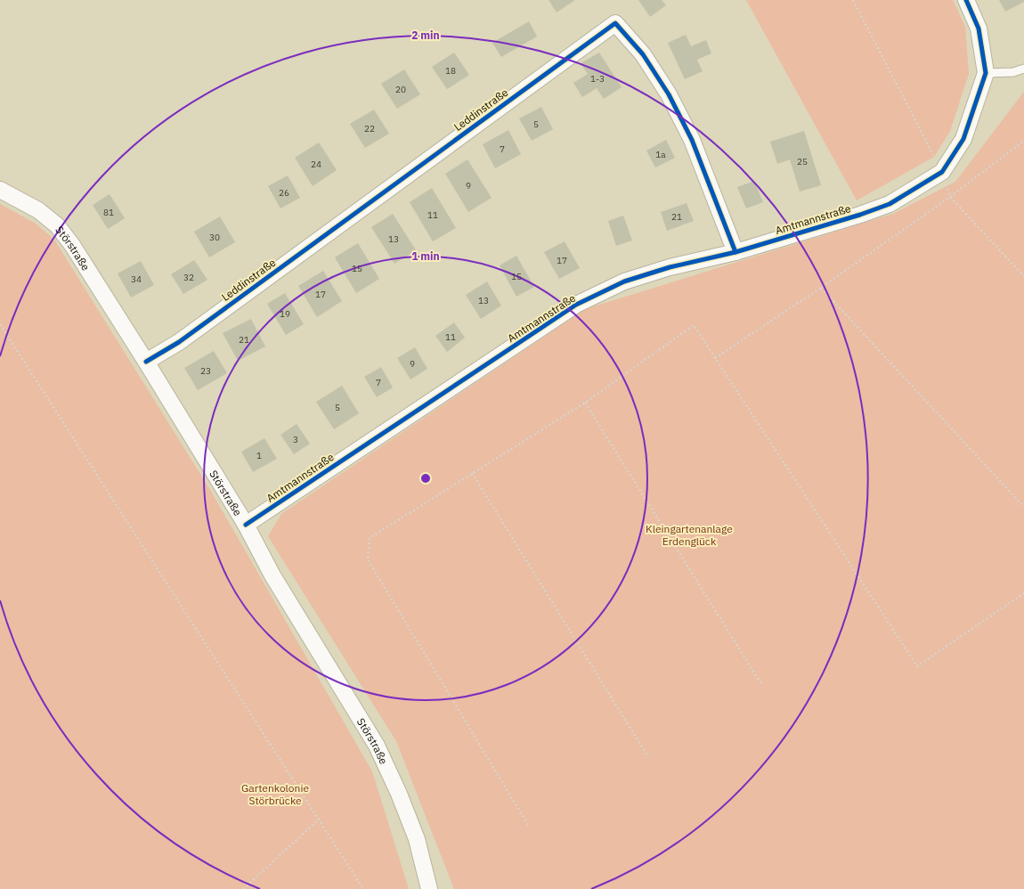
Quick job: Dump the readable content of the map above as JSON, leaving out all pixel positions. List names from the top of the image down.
{
  "streets": {
    "street": ["Leddinstraße", "Amtmannstraße", "Störstraße"]
  },
  "crossings": [
    ["Leddinstraße", "Amtmannstraße"],
    ["Leddinstraße", "Störstraße"],
    ["Amtmannstraße", "Störstraße"]
  ],
  "parks": ["Kleingartenanlage Erdenglück", "Gartenkolonie Störbrücke"],
  "house_numbers": [
    "18",
    "1-3",
    "20",
    "5",
    "22",
    "7",
    "1a",
    "25",
    "24",
    "9",
    "26",
    "81",
    "11",
    "21",
    "30",
    "13",
    "17",
    "15",
    "15",
    "32",
    "34",
    "17",
    "13",
    "19",
    "11",
    "21",
    "9",
    "23",
    "7",
    "5",
    "3",
    "1"
  ],
  "rings": ["2 min", "1 min"]
}
